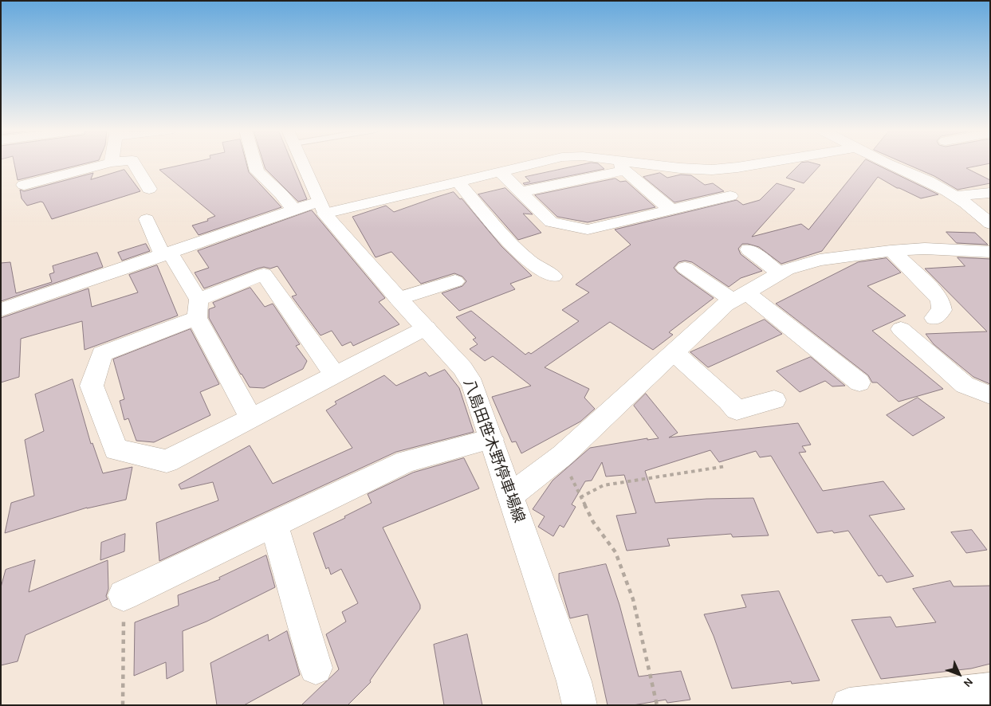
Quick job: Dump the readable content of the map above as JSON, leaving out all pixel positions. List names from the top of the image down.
{
  "streets": {
    "street": ["八島田笹木野停車場線"]
  },
  "north": "bottom right"
}
